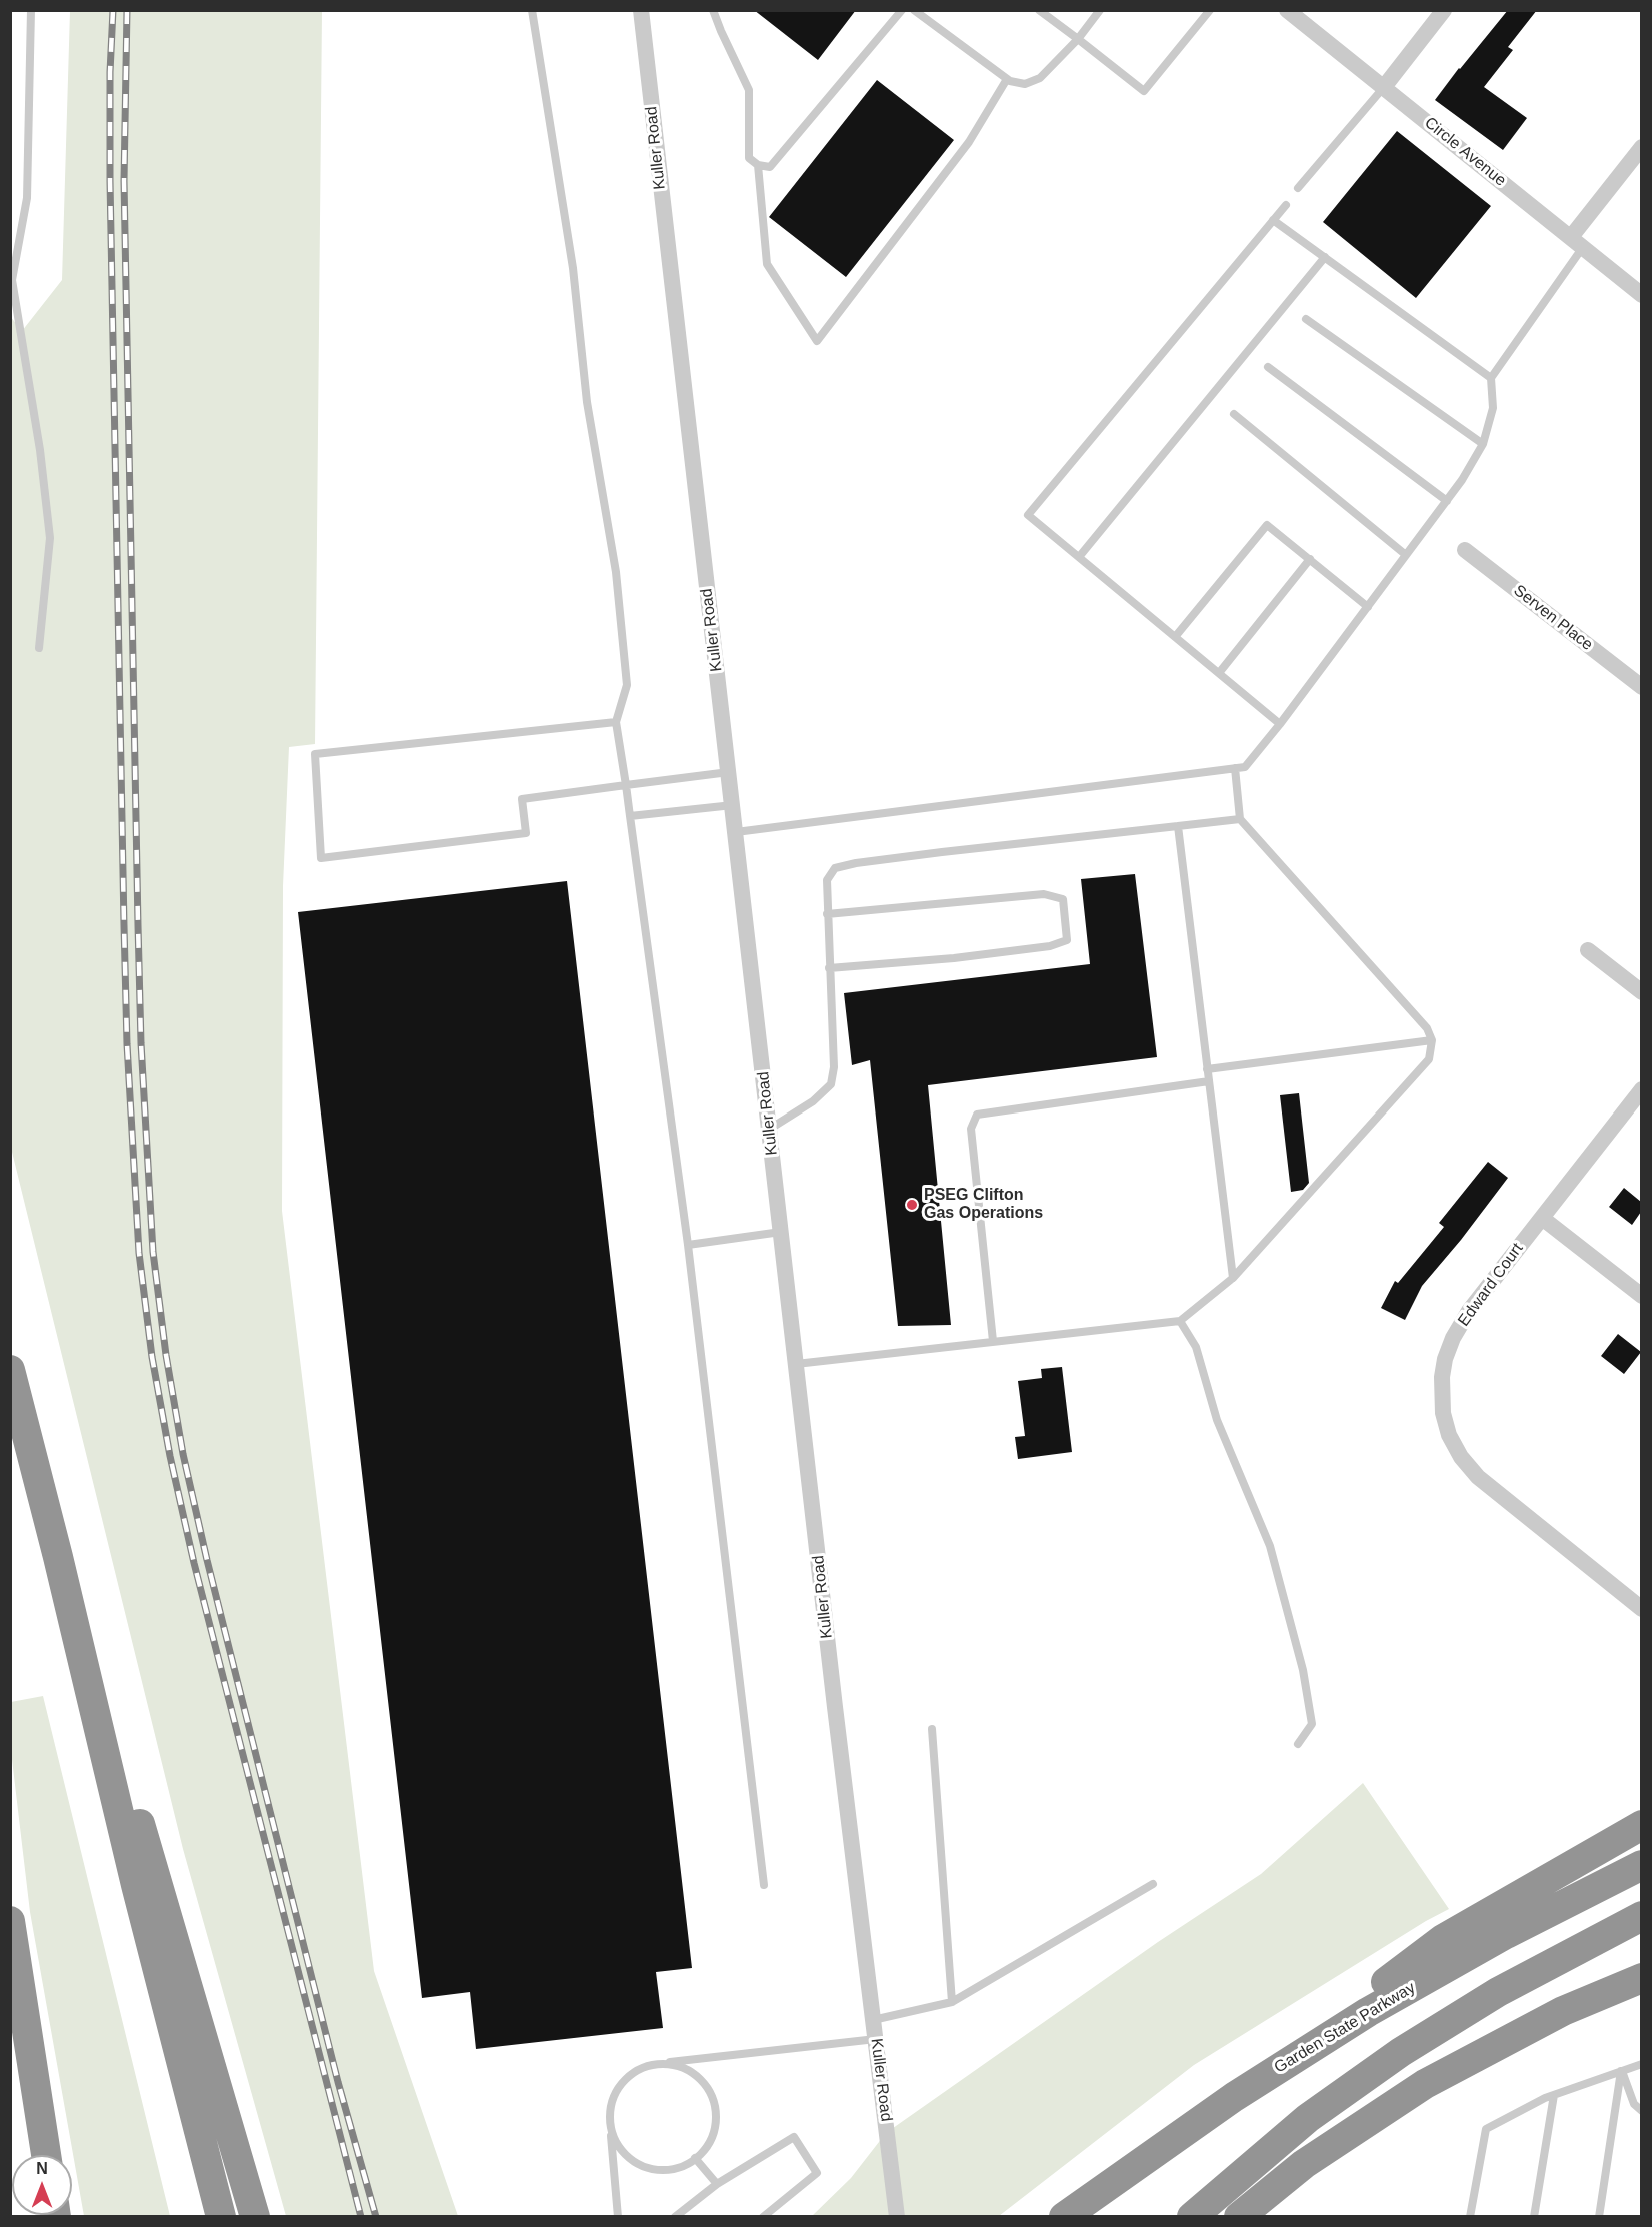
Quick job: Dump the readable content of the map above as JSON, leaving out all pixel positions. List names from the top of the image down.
{
  "streets": {
    "highway": ["Garden State Parkway"],
    "street": [
      "Kuller Road",
      "Circle Avenue",
      "Serven Place",
      "Edward Court"
    ]
  },
  "places": ["PSEG Clifton Gas Operations"],
  "north": "top"
}
